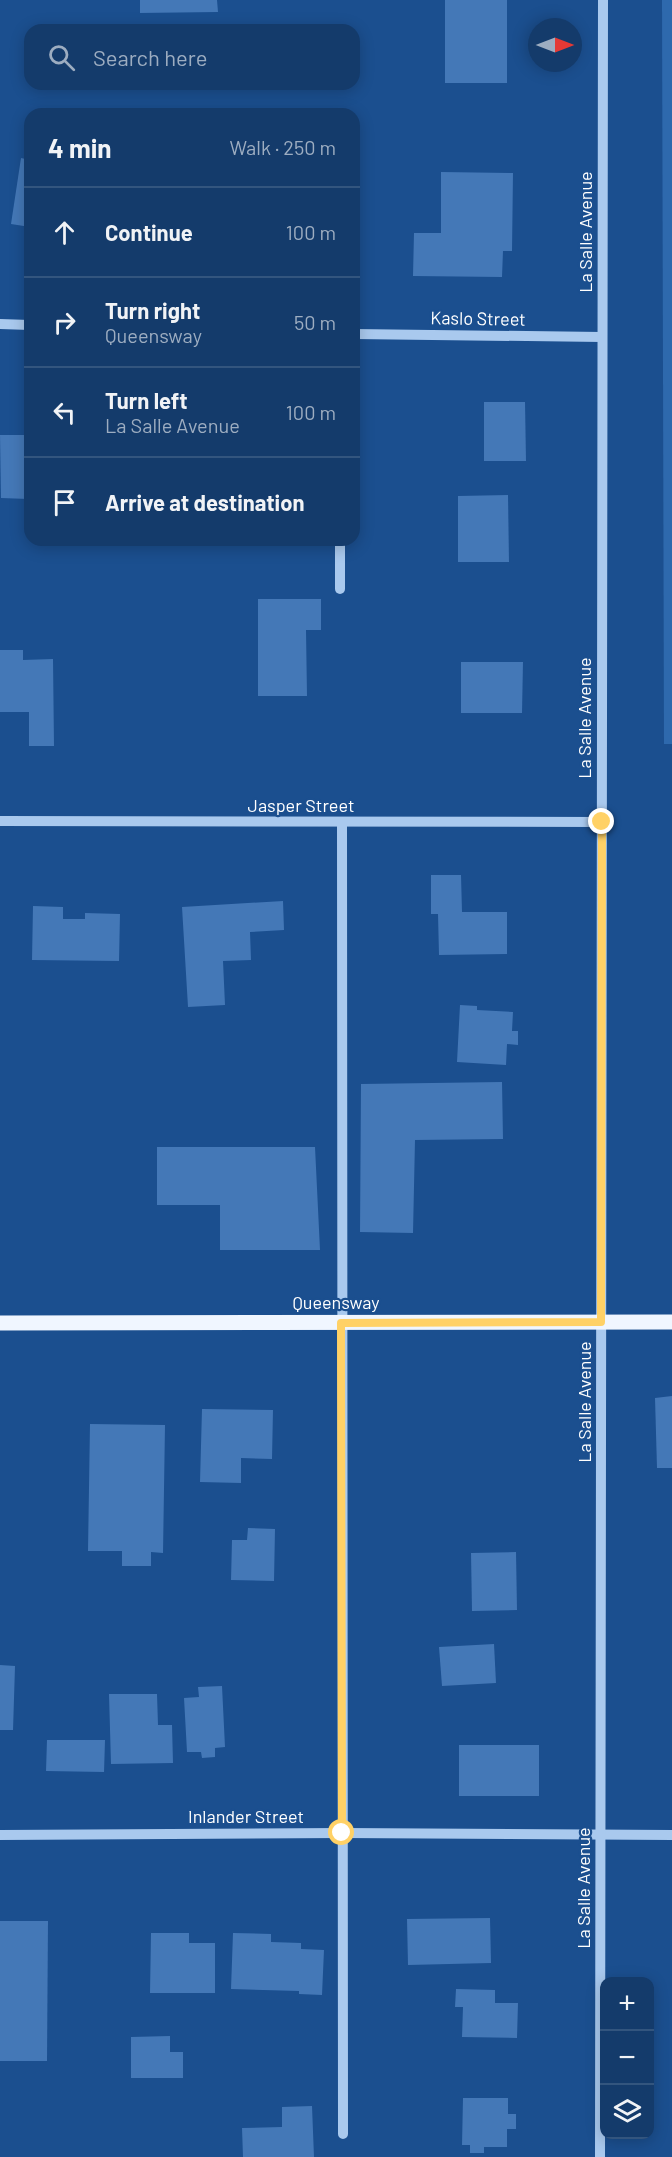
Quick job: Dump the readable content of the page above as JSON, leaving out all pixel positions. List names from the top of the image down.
{
  "streets": {
    "main road": ["Queensway"],
    "street": [
      "La Salle Avenue",
      "Kaslo Street",
      "Jasper Street",
      "Inlander Street"
    ]
  },
  "crossings": [
    ["La Salle Avenue", "Kaslo Street"],
    ["La Salle Avenue", "Jasper Street"],
    ["La Salle Avenue", "Queensway"],
    ["La Salle Avenue", "Inlander Street"]
  ],
  "north": "right",
  "page": {
    "search": "Search here",
    "heading": ["4 min", "Walk · 250 m"],
    "list": [
      ["Continue", "100 m"],
      ["Turn right", "Queensway", "50 m"],
      ["Turn left", "La Salle Avenue", "100 m"],
      "Arrive at destination"
    ],
    "map_buttons": ["+", "−"]
  }
}
